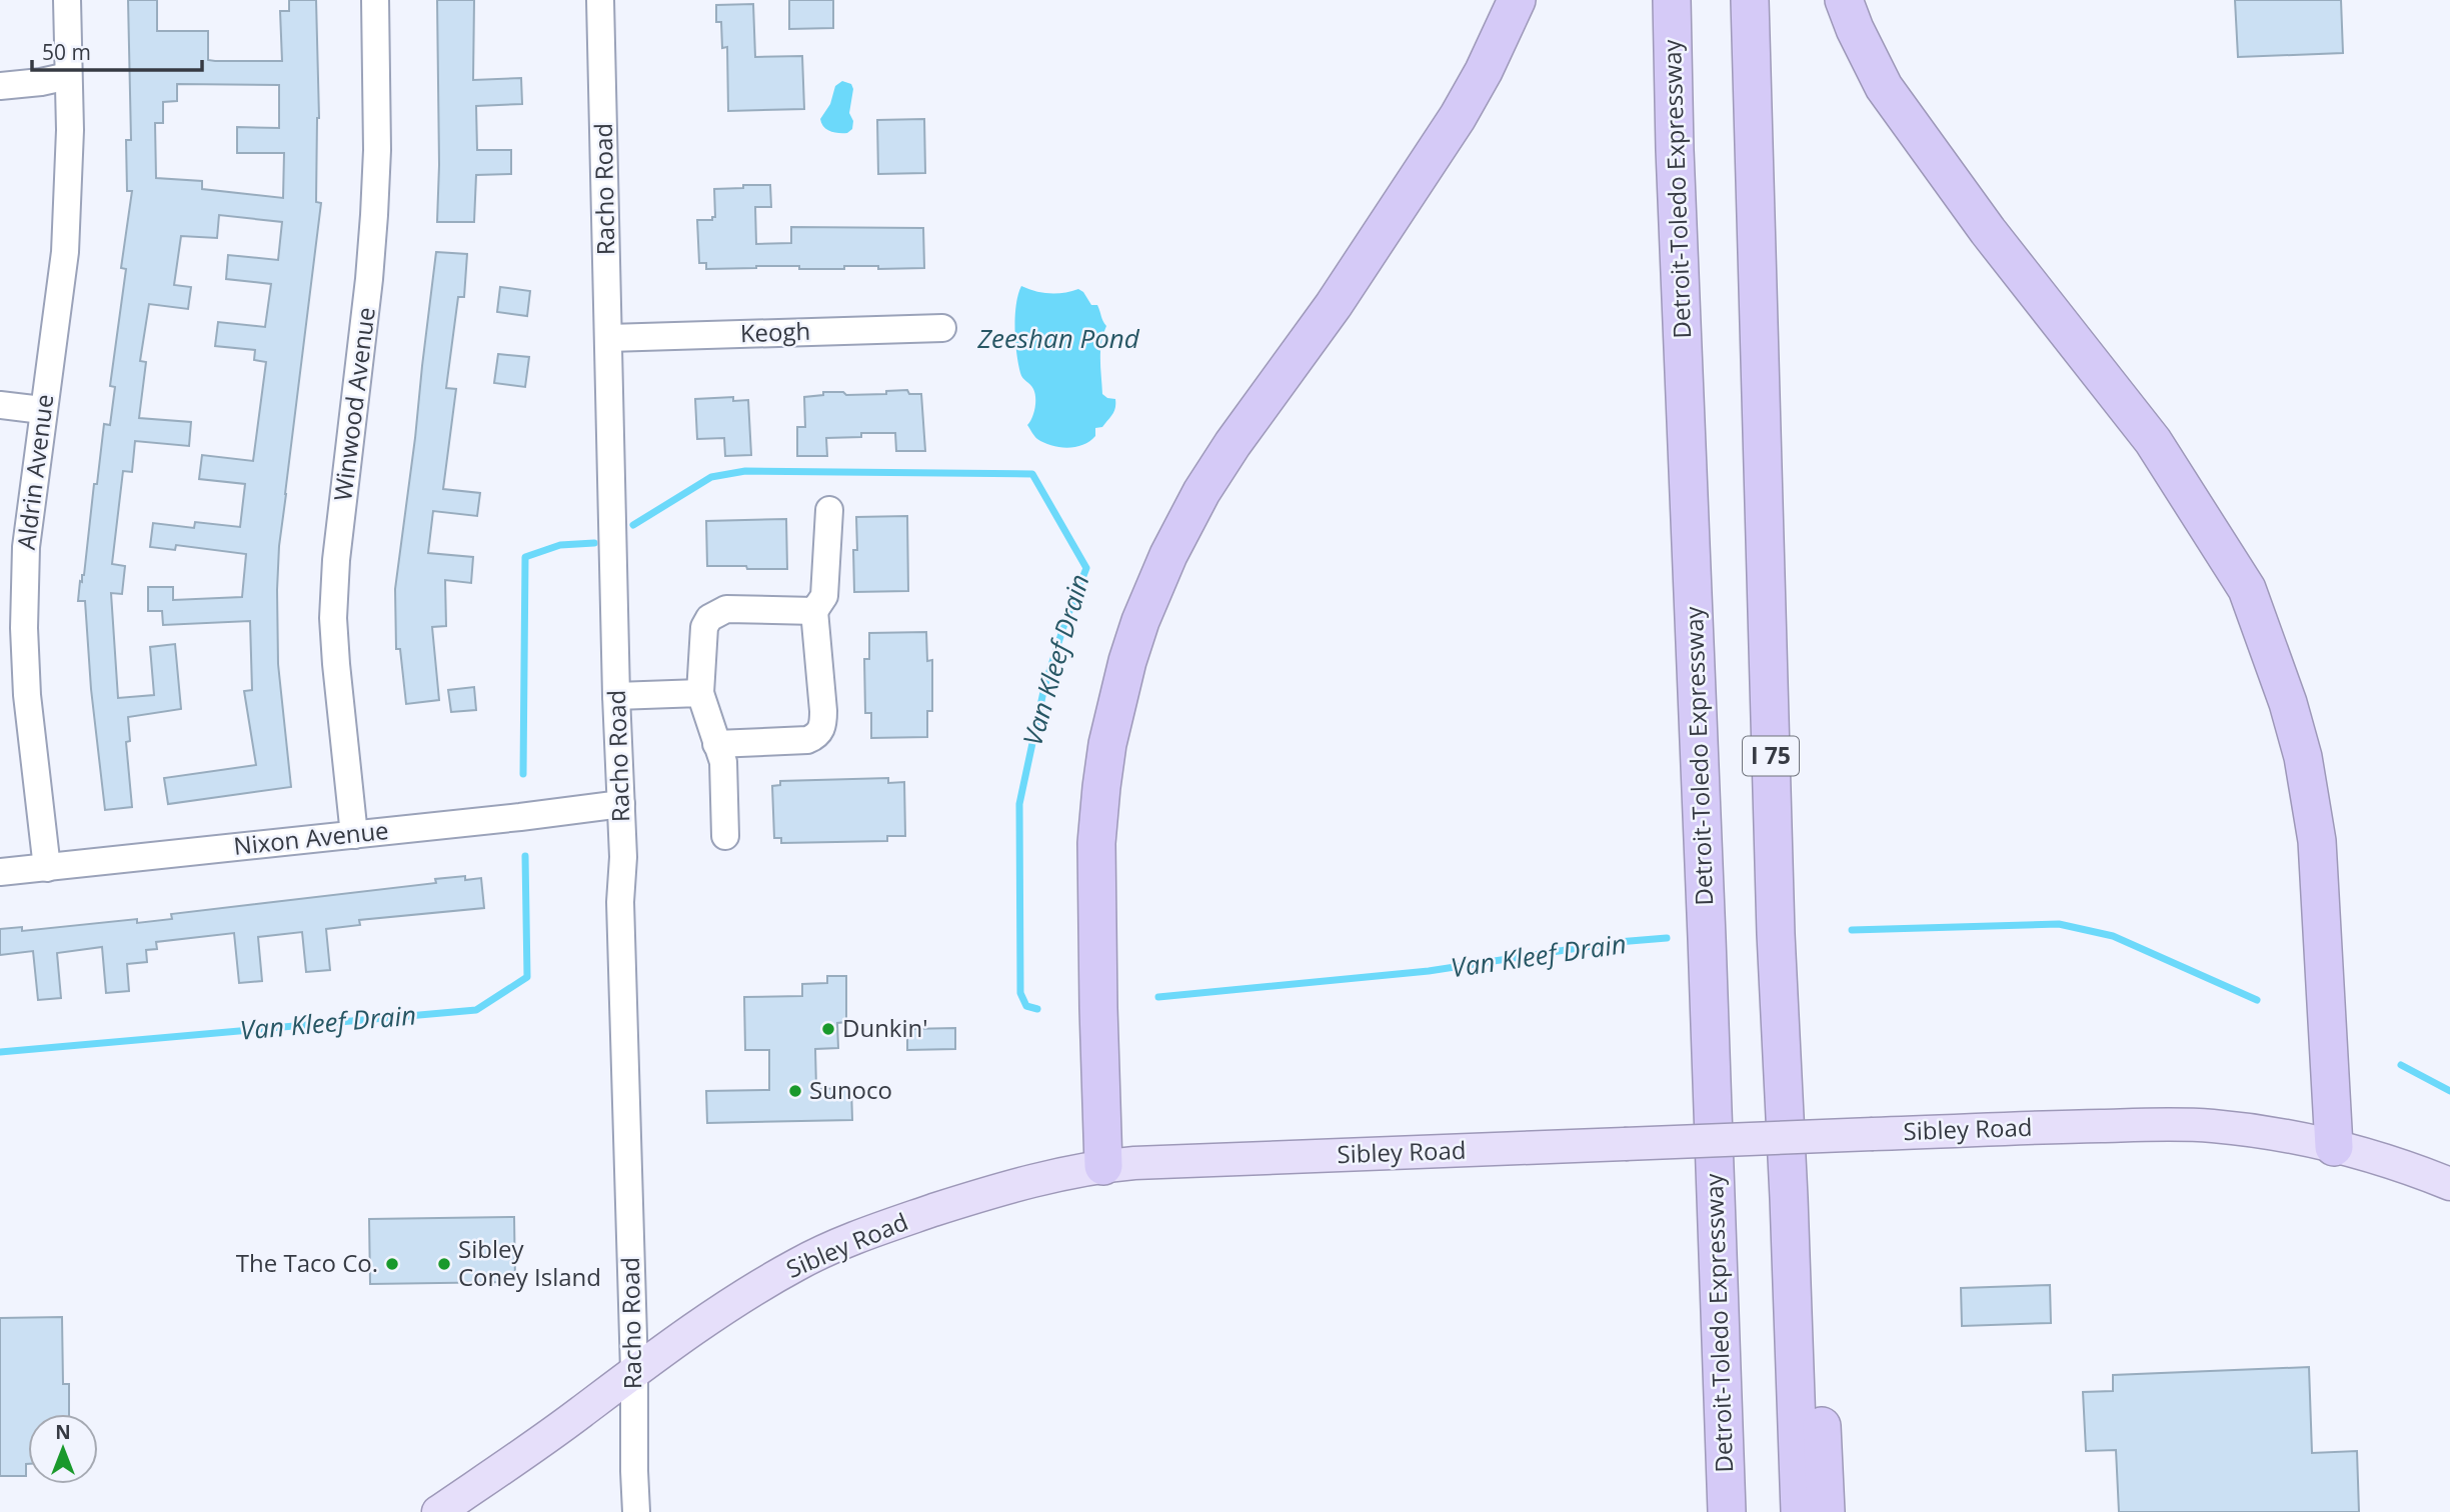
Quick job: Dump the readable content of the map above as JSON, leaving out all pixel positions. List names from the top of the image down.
{
  "streets": {
    "highway": ["Detroit-Toledo Expressway", "I 75"],
    "main road": ["Sibley Road"],
    "street": [
      "Racho Road",
      "Keogh",
      "Winwood Avenue",
      "Aldrin Avenue",
      "Nixon Avenue"
    ]
  },
  "crossings": [
    ["Racho Road", "Keogh"],
    ["Racho Road", "Nixon Avenue"],
    ["Racho Road", "Sibley Road"],
    ["Winwood Avenue", "Nixon Avenue"],
    ["Aldrin Avenue", "Nixon Avenue"]
  ],
  "water": ["Zeeshan Pond", "Van Kleef Drain"],
  "places": [
    "Dunkin'",
    "Sunoco",
    "The Taco Co.",
    "Sibley Coney Island"
  ],
  "scale_bar": "50 m",
  "north": "top"
}
